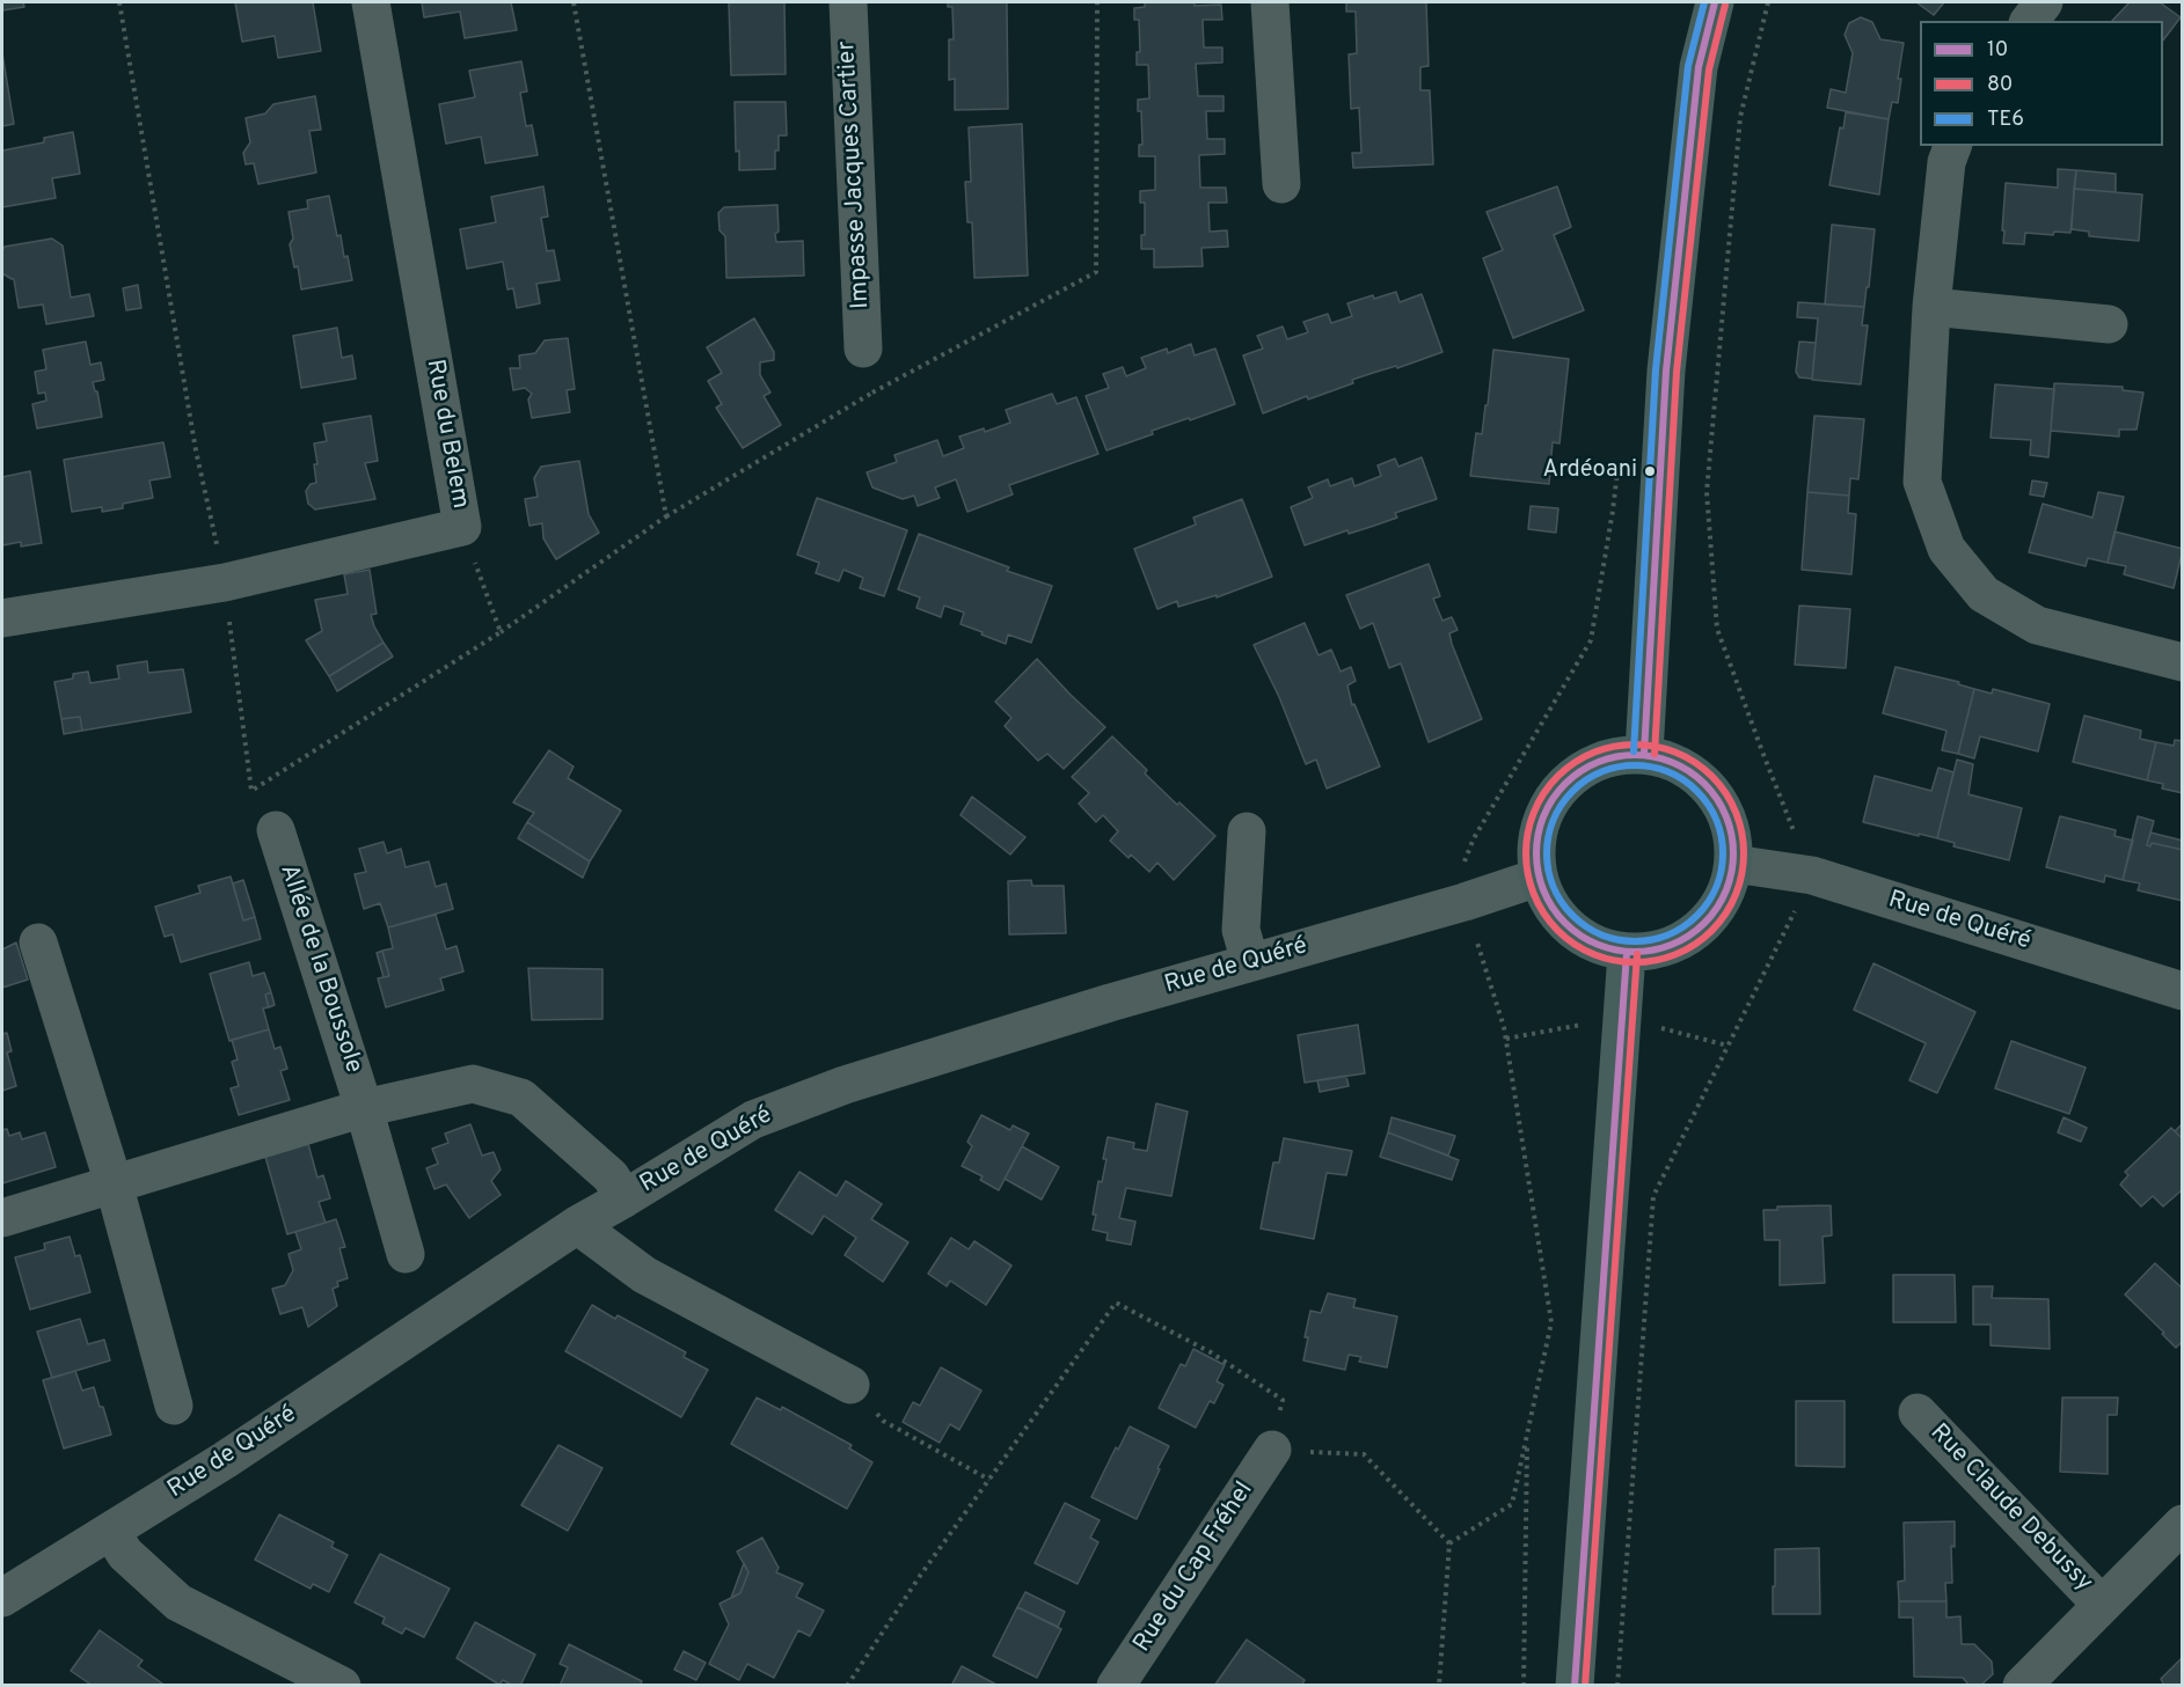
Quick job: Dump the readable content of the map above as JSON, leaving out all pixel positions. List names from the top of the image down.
{
  "streets": {
    "street": [
      "Impasse Jacques Cartier",
      "Rue du Belem",
      "Rue de Quéré",
      "Allée de la Boussole",
      "Rue Claude Debussy",
      "Rue du Cap Fréhel"
    ]
  },
  "crossings": [
    ["Rue de Quéré", "Allée de la Boussole"]
  ],
  "places": ["Ardéoani"],
  "lines": ["transit line 10", "transit line TE6", "transit line 80"],
  "legend": ["10", "80", "TE6"]
}
